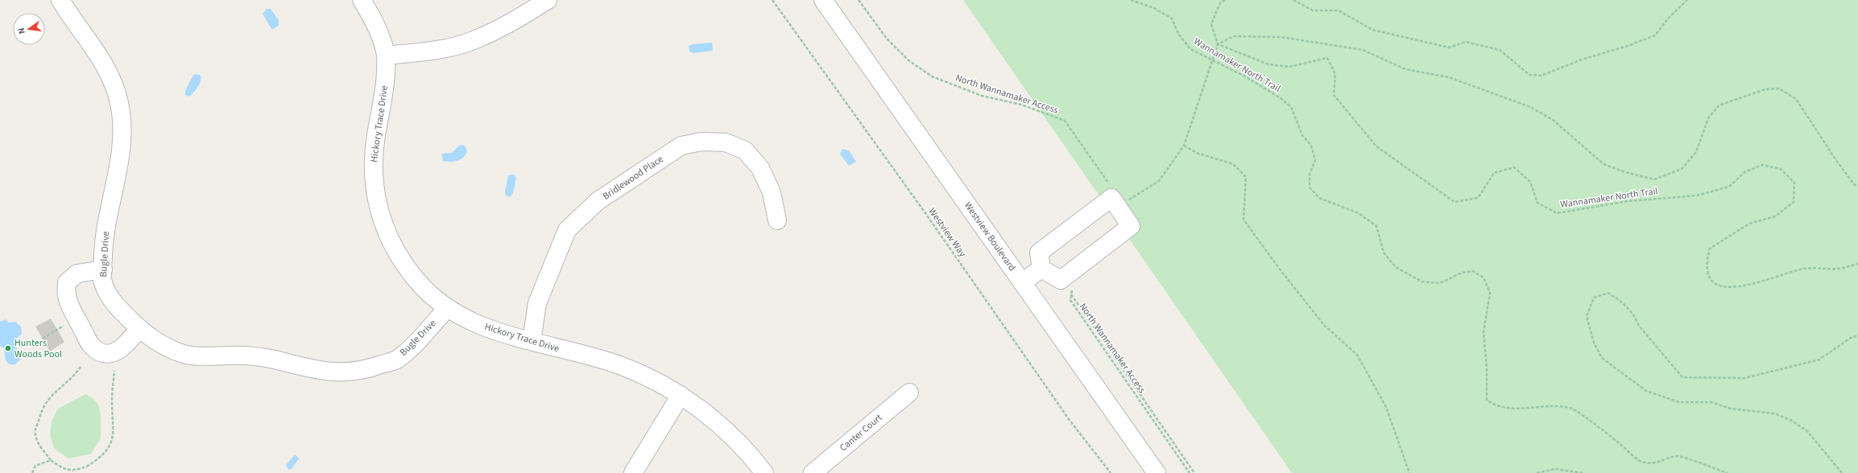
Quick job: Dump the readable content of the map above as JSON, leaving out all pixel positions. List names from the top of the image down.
{
  "streets": {
    "street": [
      "Hickory Trace Drive",
      "Bridlewood Place",
      "Westview Boulevard",
      "Bugle Drive",
      "Canter Court"
    ],
    "path": ["Wannamaker North Trail", "North Wannamaker Access", "Westview Way"]
  },
  "crossings": [
    ["Hickory Trace Drive", "Bridlewood Place"],
    ["Hickory Trace Drive", "Bugle Drive"]
  ],
  "places": ["Hunters Woods Pool"],
  "north": "left"
}
